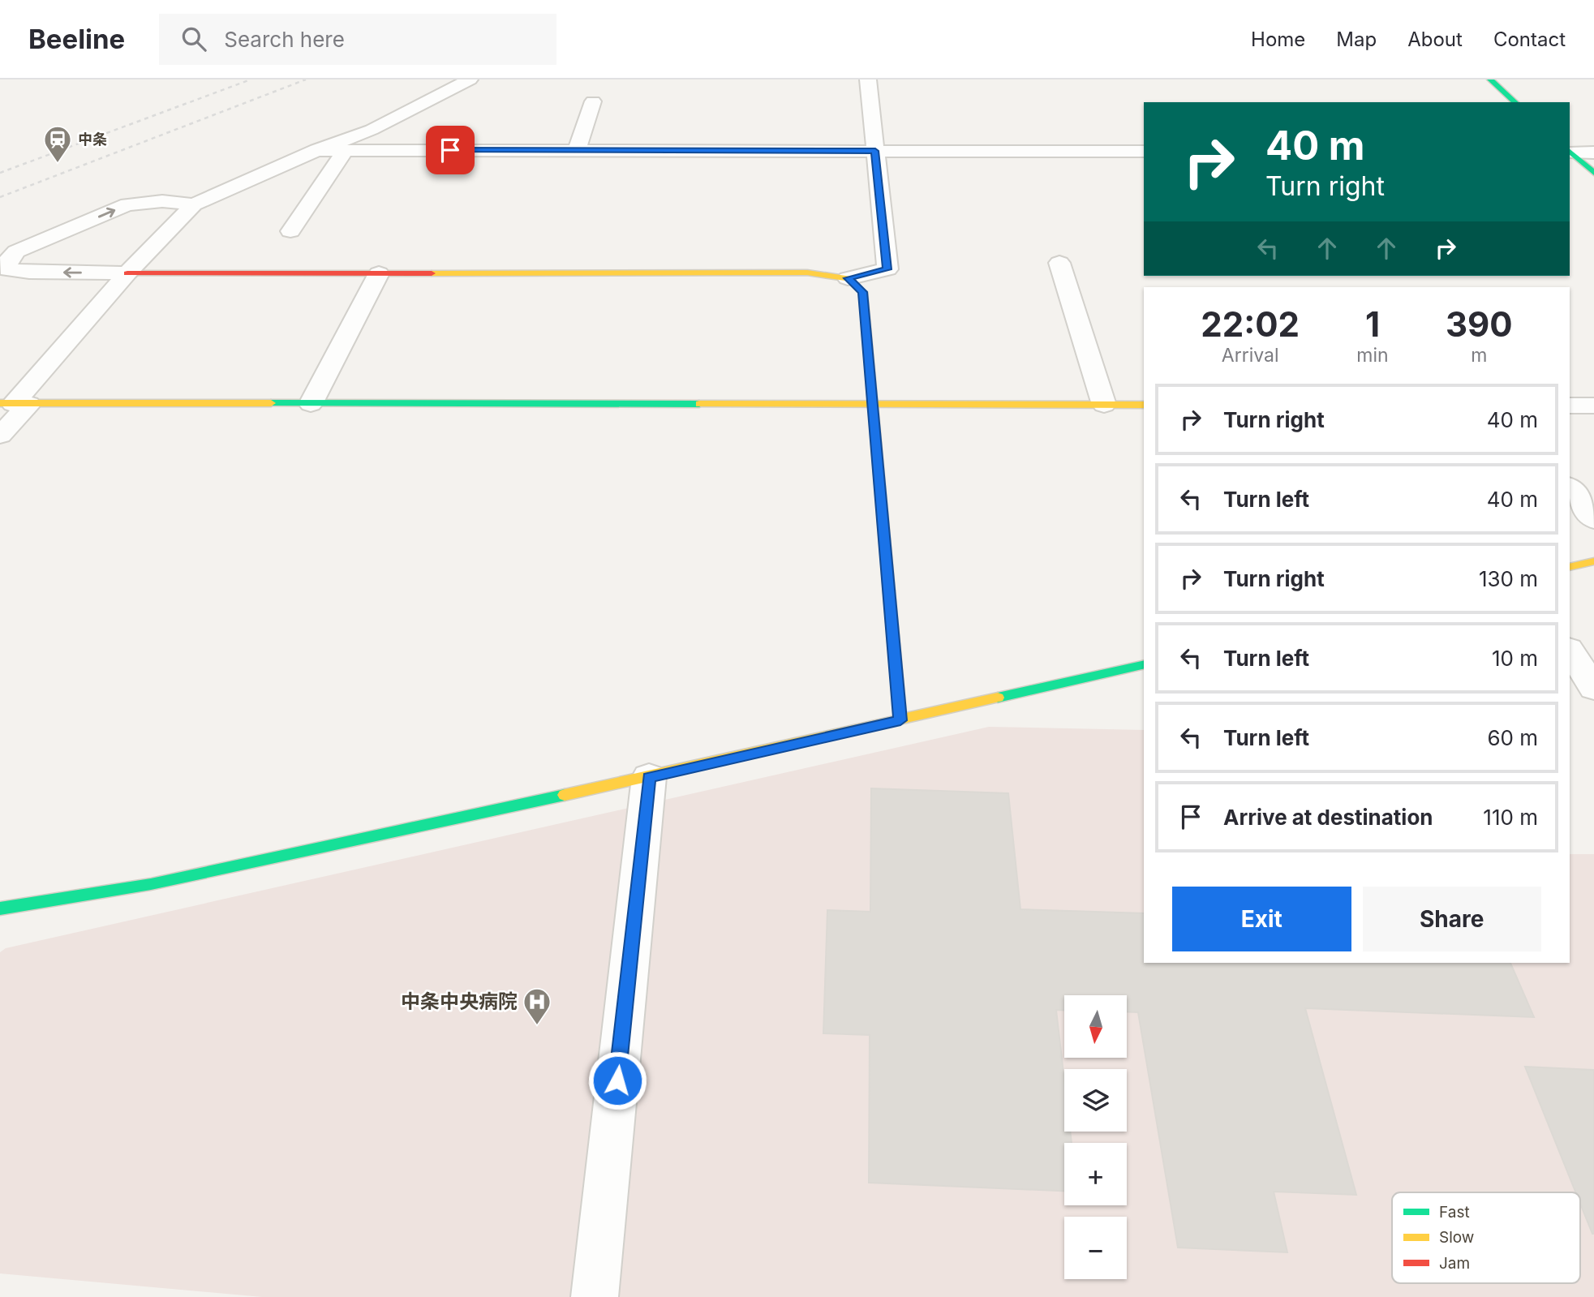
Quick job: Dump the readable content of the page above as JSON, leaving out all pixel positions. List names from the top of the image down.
{
  "places": {
    "station": ["中条"],
    "hospital": ["中条中央病院"]
  },
  "legend": ["Fast", "Slow", "Jam"],
  "north": "bottom",
  "page": {
    "header": "Beeline",
    "search": "Search here",
    "nav": [
      "Home",
      "Map",
      "About",
      "Contact"
    ],
    "turn": ["40 m", "Turn right"],
    "eta": [
      "22:02",
      "Arrival",
      "1",
      "min",
      "390",
      "m"
    ],
    "list": [
      {
        "name": "Turn right",
        "value": "40 m"
      },
      {
        "name": "Turn left",
        "value": "40 m"
      },
      {
        "name": "Turn right",
        "value": "130 m"
      },
      {
        "name": "Turn left",
        "value": "10 m"
      },
      {
        "name": "Turn left",
        "value": "60 m"
      },
      {
        "name": "Arrive at destination",
        "value": "110 m"
      }
    ],
    "buttons": ["Exit", "Share"],
    "map_buttons": ["+", "−"]
  }
}
